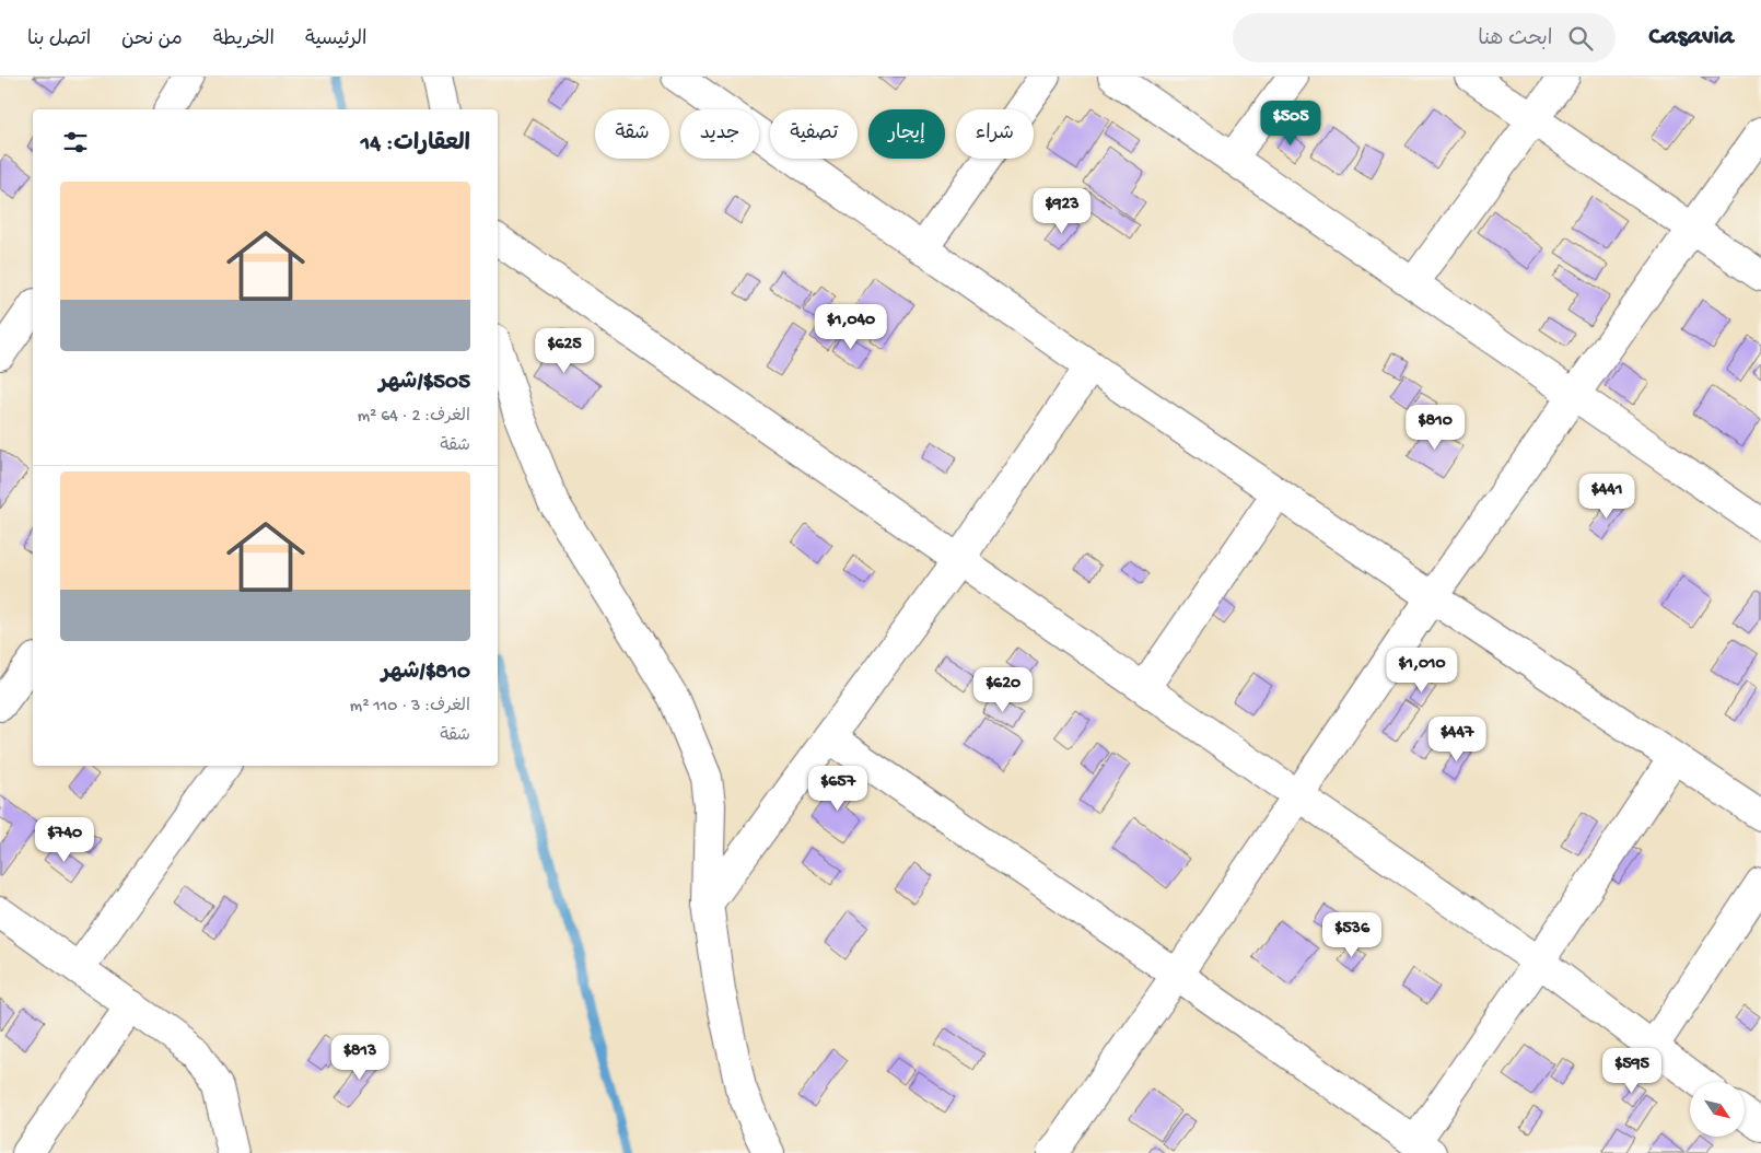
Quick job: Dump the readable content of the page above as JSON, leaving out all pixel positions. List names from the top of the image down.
{
  "north": "bottom right",
  "page": {
    "header": "Casavia",
    "search": "ابحث هنا",
    "nav": [
      "الرئيسية",
      "الخريطة",
      "من نحن",
      "اتصل بنا"
    ],
    "price": [
      "$505",
      "$923",
      "$1,040",
      "$625",
      "$810",
      "$441",
      "$1,010",
      "$620",
      "$447",
      "$657",
      "$740",
      "$536",
      "$813",
      "$595"
    ],
    "chip": [
      "شراء",
      "إيجار",
      "تصفية",
      "جديد",
      "شقة"
    ],
    "heading": "العقارات: 14",
    "list": [
      {
        "name": "$505/شهر",
        "note": "الغرف: 2 · 64 m² · شقة"
      },
      {
        "name": "$810/شهر",
        "note": "الغرف: 3 · 110 m² · شقة"
      }
    ]
  }
}
